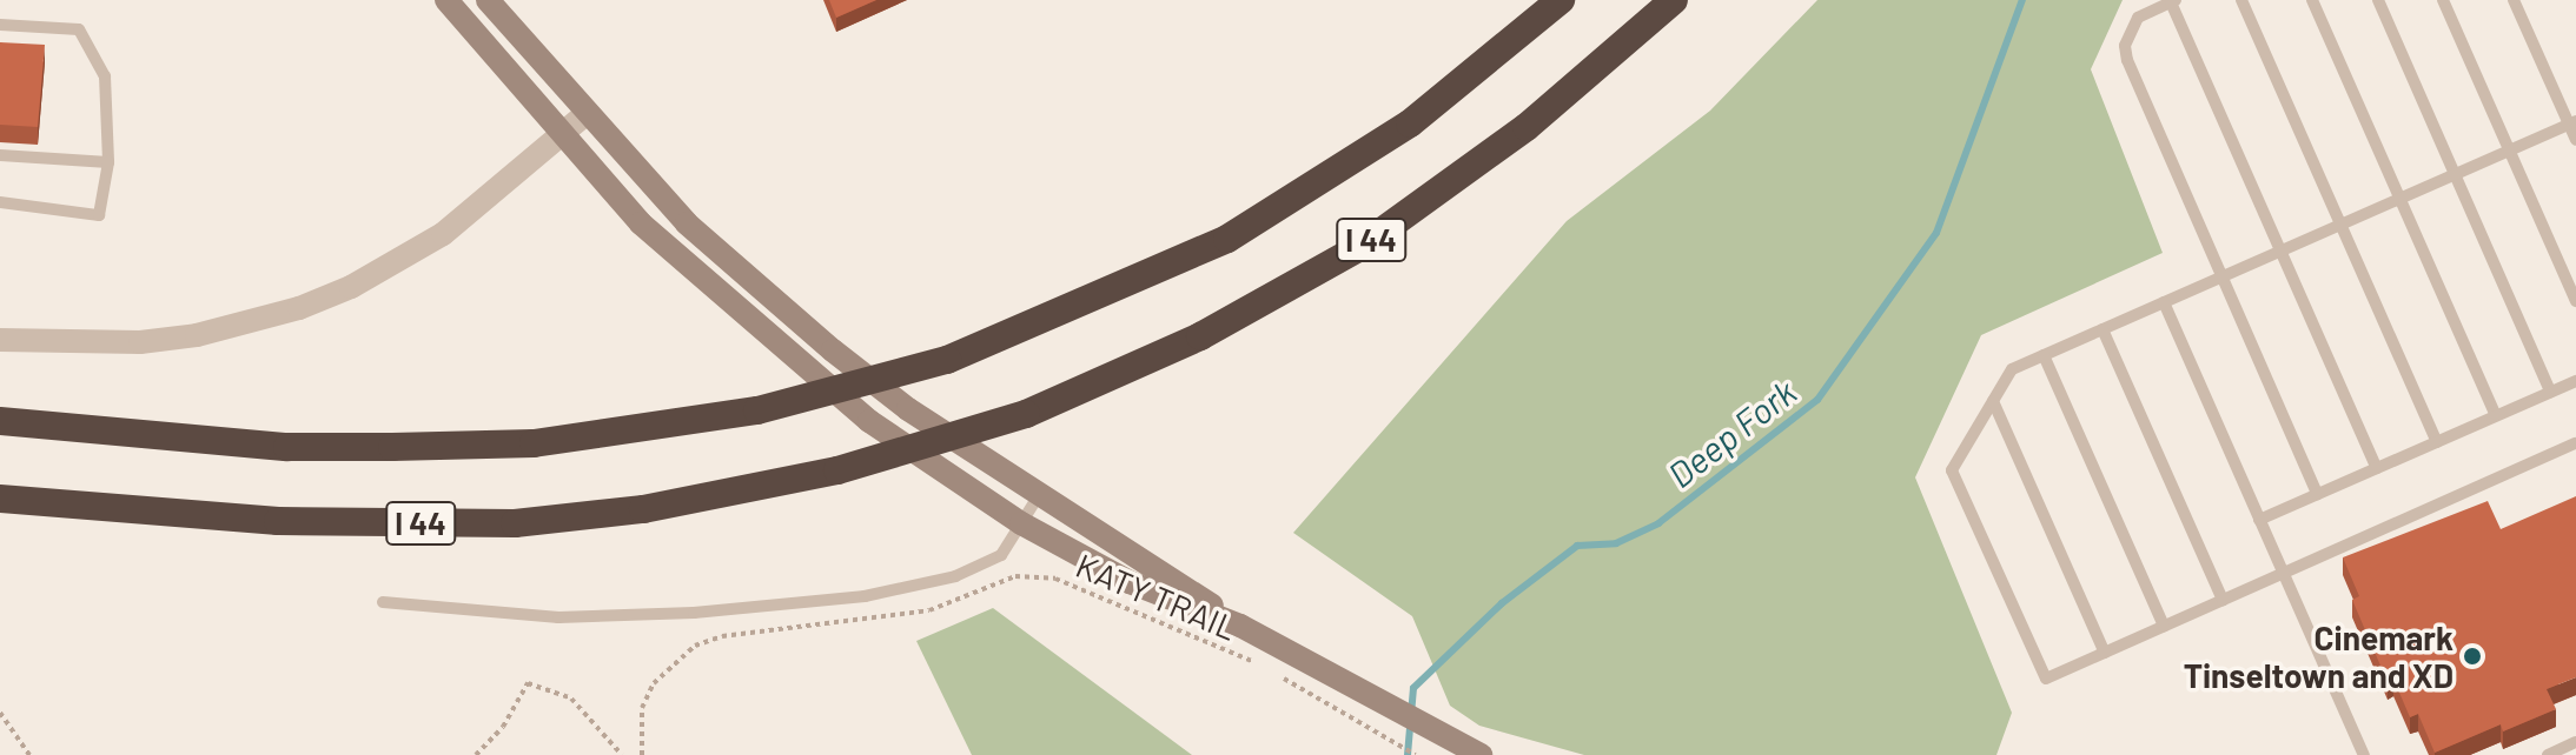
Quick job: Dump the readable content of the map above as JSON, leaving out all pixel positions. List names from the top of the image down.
{
  "streets": {
    "highway": ["I 44"],
    "path": ["KATY TRAIL"]
  },
  "water": ["Deep Fork"],
  "places": ["Cinemark Tinseltown and XD"]
}
